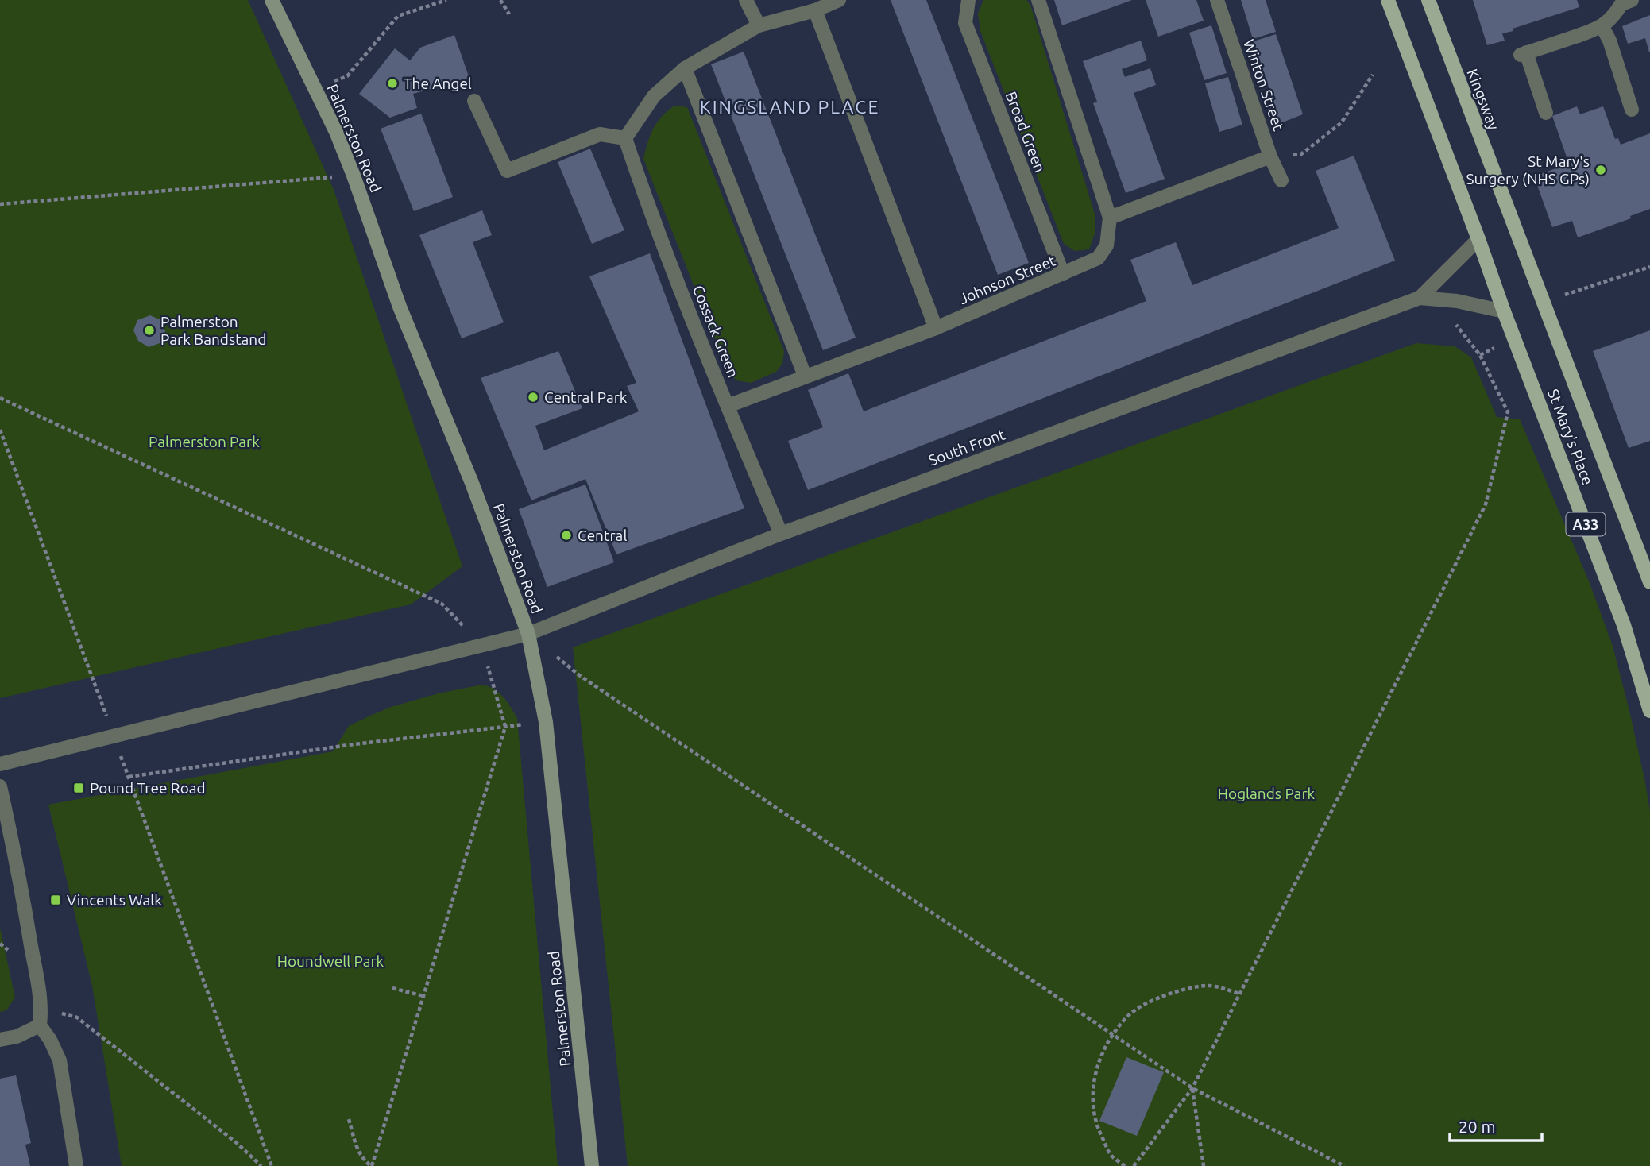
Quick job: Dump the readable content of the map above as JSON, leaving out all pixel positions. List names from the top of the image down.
{
  "streets": {
    "main road": ["Kingsway", "St Mary's Place", "A33"],
    "street": [
      "Winton Street",
      "Broad Green",
      "Palmerston Road",
      "Johnson Street",
      "Cossack Green",
      "South Front"
    ]
  },
  "crossings": [
    ["Kingsway", "St Mary's Place"],
    ["Broad Green", "Johnson Street"],
    ["Palmerston Road", "South Front"],
    ["Johnson Street", "Cossack Green"],
    ["Cossack Green", "South Front"],
    ["St Mary's Place", "South Front"],
    ["St Mary's Place", "A33"],
    ["South Front", "A33"]
  ],
  "districts": ["KINGSLAND PLACE"],
  "parks": ["Palmerston Park", "Hoglands Park", "Houndwell Park"],
  "places": {
    "other": [
      "The Angel",
      "St Mary's Surgery (NHS GPs)",
      "Palmerston Park Bandstand",
      "Central Park",
      "Central"
    ],
    "transit": ["Pound Tree Road", "Vincents Walk"]
  },
  "scale_bar": "20 m"
}
